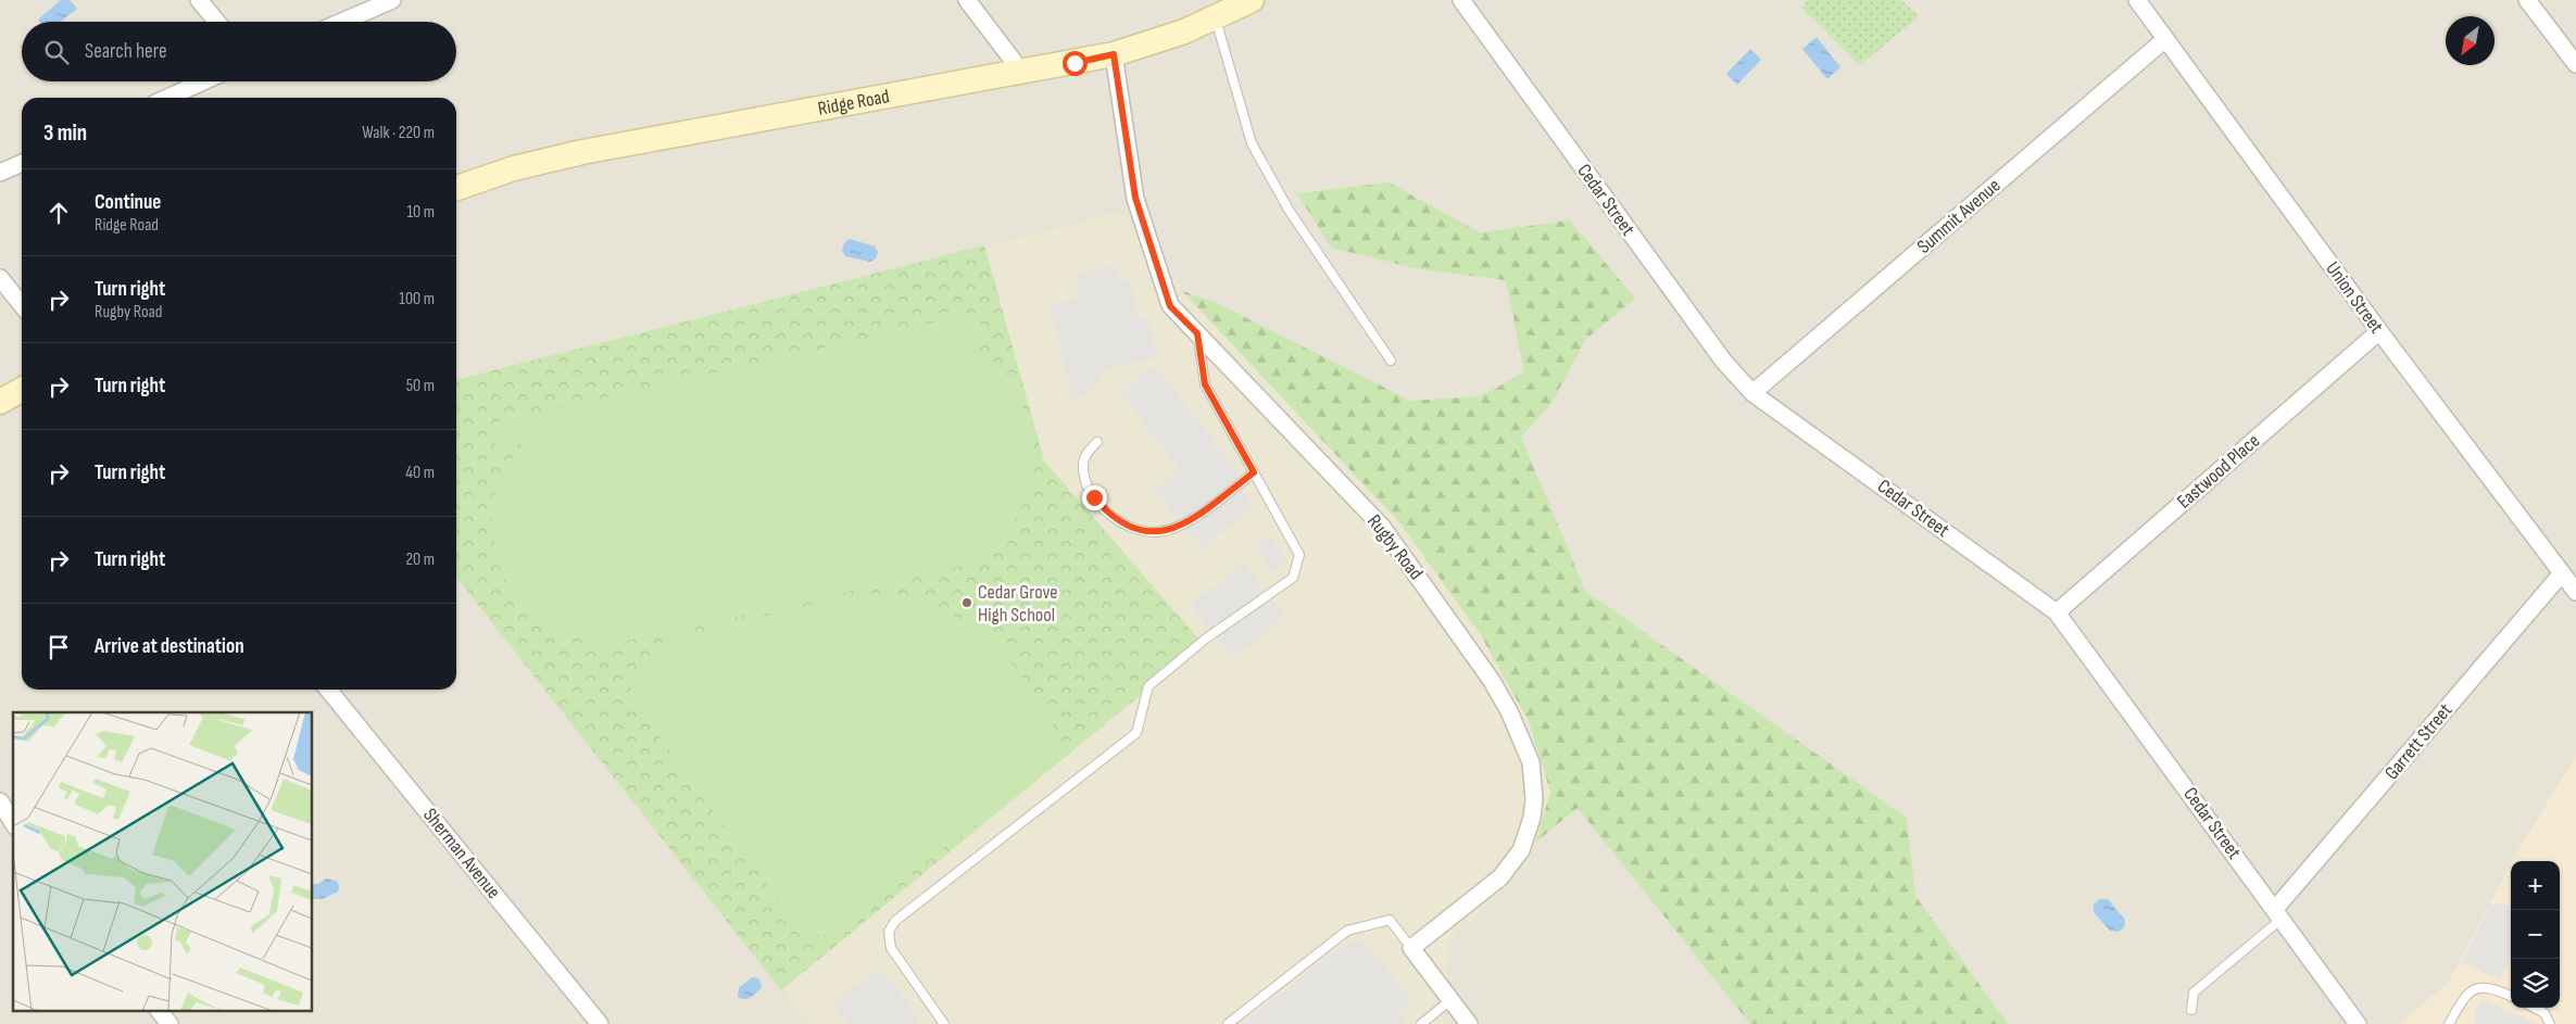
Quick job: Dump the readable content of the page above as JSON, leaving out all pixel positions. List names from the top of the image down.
{
  "streets": {
    "main road": ["Ridge Road"],
    "street": [
      "Cedar Street",
      "Summit Avenue",
      "Union Street",
      "Eastwood Place",
      "Rugby Road",
      "Garrett Street",
      "Sherman Avenue"
    ]
  },
  "crossings": [
    ["Ridge Road", "Rugby Road"],
    ["Cedar Street", "Summit Avenue"],
    ["Cedar Street", "Eastwood Place"],
    ["Cedar Street", "Garrett Street"],
    ["Summit Avenue", "Union Street"],
    ["Union Street", "Eastwood Place"],
    ["Union Street", "Garrett Street"]
  ],
  "places": ["Cedar Grove High School"],
  "north": "bottom left",
  "page": {
    "search": "Search here",
    "heading": ["3 min", "Walk · 220 m"],
    "list": [
      ["Continue", "Ridge Road", "10 m"],
      ["Turn right", "Rugby Road", "100 m"],
      ["Turn right", "50 m"],
      ["Turn right", "40 m"],
      ["Turn right", "20 m"],
      "Arrive at destination"
    ],
    "map_buttons": ["+", "−"]
  }
}
